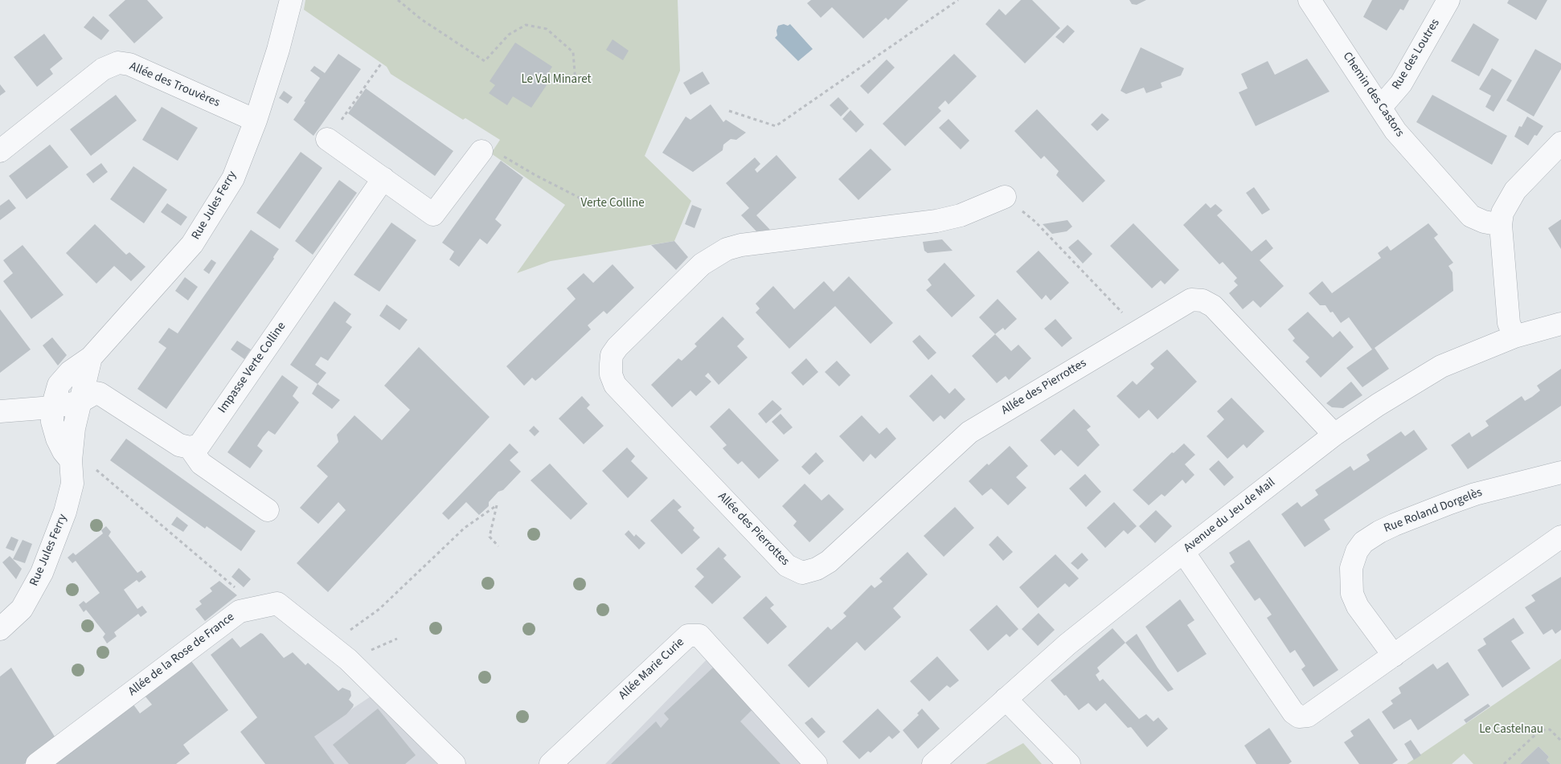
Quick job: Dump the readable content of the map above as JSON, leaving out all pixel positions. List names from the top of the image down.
{
  "streets": {
    "street": [
      "Rue des Loutres",
      "Allée des Trouvères",
      "Chemin des Castors",
      "Rue Jules Ferry",
      "Impasse Verte Colline",
      "Allée des Pierrottes",
      "Rue Roland Dorgelès",
      "Avenue du Jeu de Mail",
      "Allée de la Rose de France",
      "Allée Marie Curie"
    ]
  },
  "crossings": [
    ["Rue des Loutres", "Chemin des Castors"],
    ["Allée des Trouvères", "Rue Jules Ferry"],
    ["Allée des Pierrottes", "Avenue du Jeu de Mail"]
  ],
  "parks": ["Le Val Minaret", "Verte Colline", "Le Castelnau"]
}
